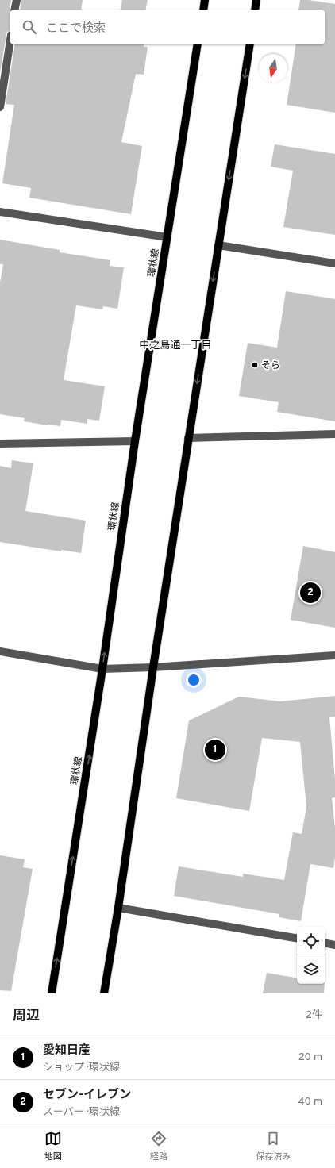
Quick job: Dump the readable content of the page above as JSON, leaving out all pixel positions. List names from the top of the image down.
{
  "streets": {
    "main road": ["環状線"]
  },
  "districts": ["中之島通一丁目"],
  "places": ["そら"],
  "north": "bottom",
  "page": {
    "search": "ここで検索",
    "pins": ["2", "1"],
    "heading": ["周辺", "2件"],
    "list": [
      {
        "mark": "1",
        "name": "愛知日産",
        "note": "ショップ · 環状線",
        "value": "20 m"
      },
      {
        "mark": "2",
        "name": "セブン-イレブン",
        "note": "スーパー · 環状線",
        "value": "40 m"
      }
    ],
    "nav": ["地図", "経路", "保存済み"]
  }
}
